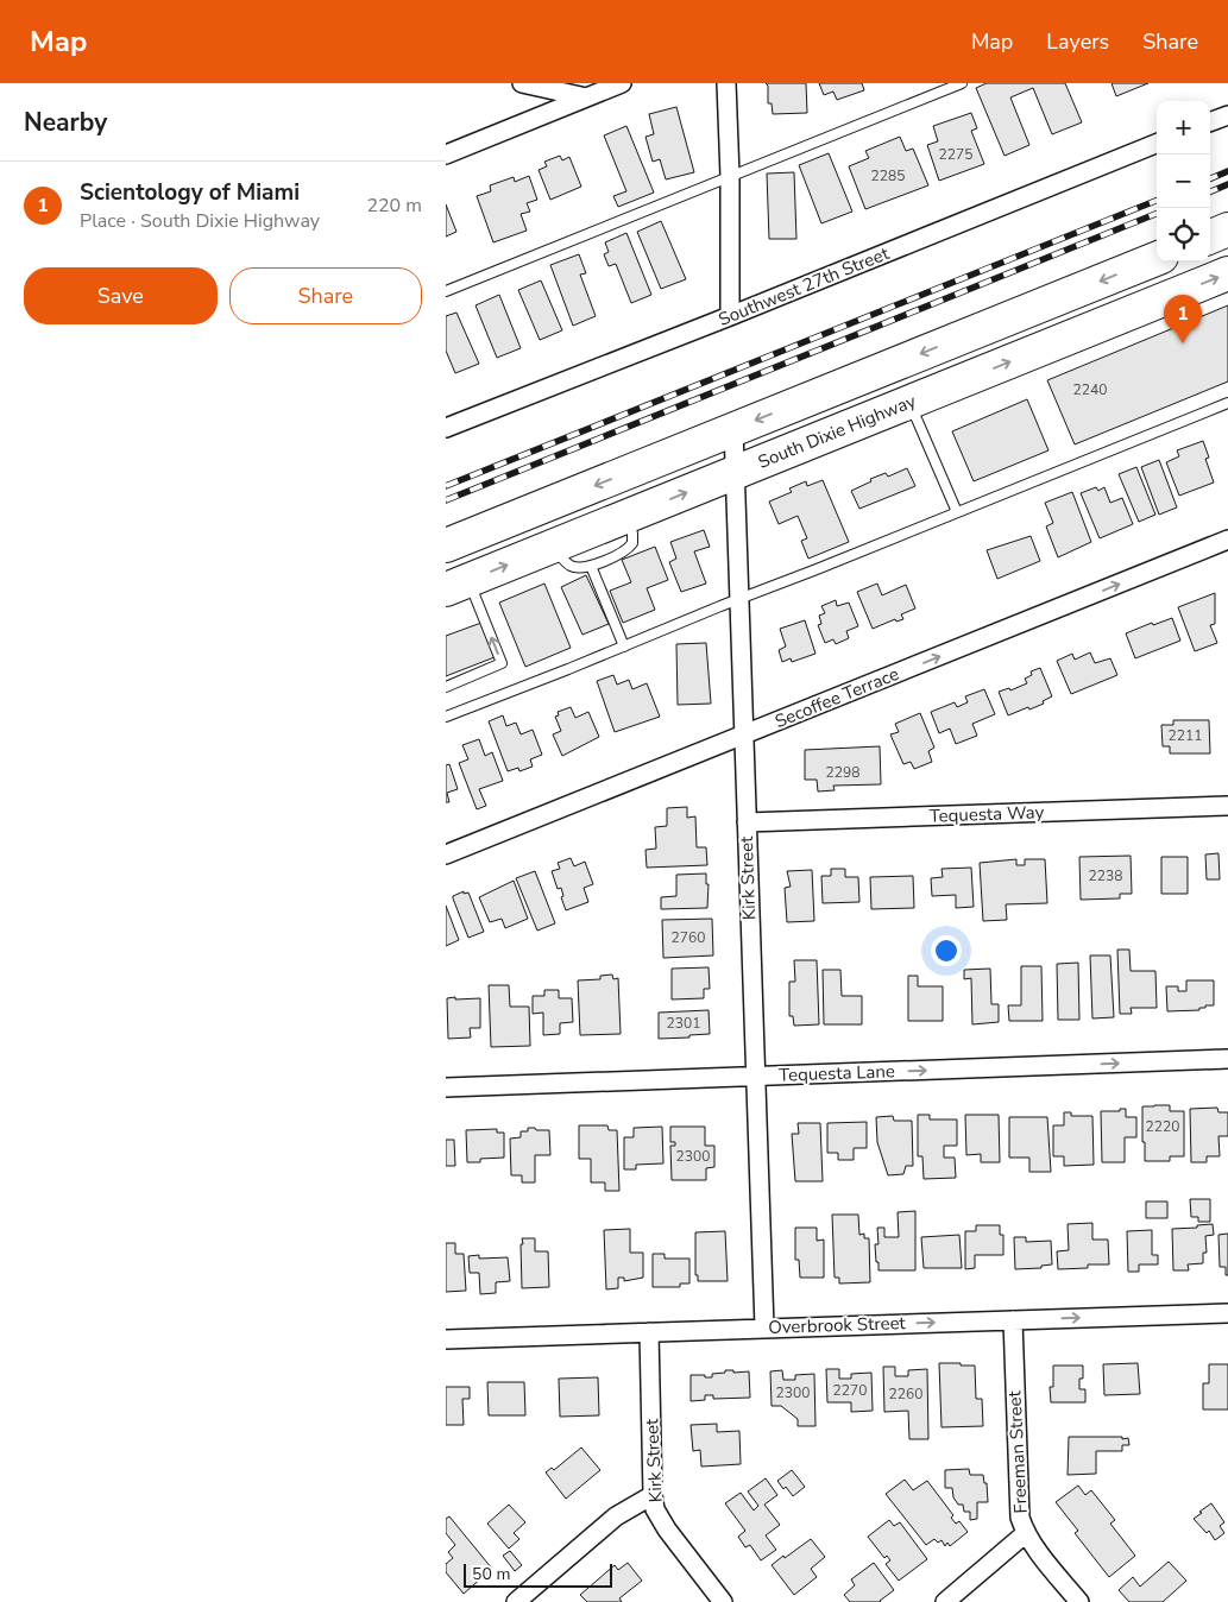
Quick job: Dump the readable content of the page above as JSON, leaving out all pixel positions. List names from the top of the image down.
{
  "streets": {
    "highway": ["South Dixie Highway"],
    "street": [
      "Southwest 27th Street",
      "Secoffee Terrace",
      "Tequesta Way",
      "Kirk Street",
      "Tequesta Lane",
      "Overbrook Street",
      "Freeman Street"
    ]
  },
  "crossings": [
    ["South Dixie Highway", "Kirk Street"],
    ["Secoffee Terrace", "Kirk Street"],
    ["Tequesta Way", "Kirk Street"],
    ["Kirk Street", "Tequesta Lane"],
    ["Kirk Street", "Overbrook Street"],
    ["Overbrook Street", "Freeman Street"]
  ],
  "one_way": ["Secoffee Terrace", "Tequesta Lane", "Overbrook Street"],
  "house_numbers": [
    "2275",
    "2285",
    "2240",
    "2211",
    "2298",
    "2238",
    "2760",
    "2301",
    "2220",
    "2300",
    "2270",
    "2300",
    "2260"
  ],
  "scale_bar": "50 m",
  "page": {
    "header": "Map",
    "nav": ["Map", "Layers", "Share"],
    "heading": "Nearby",
    "map_buttons": ["+", "−"],
    "list": [
      {
        "mark": "1",
        "name": "Scientology of Miami",
        "note": "Place · South Dixie Highway",
        "value": "220 m"
      }
    ],
    "buttons": ["Save", "Share"],
    "pins": "1",
    "scale": "50 m"
  }
}
